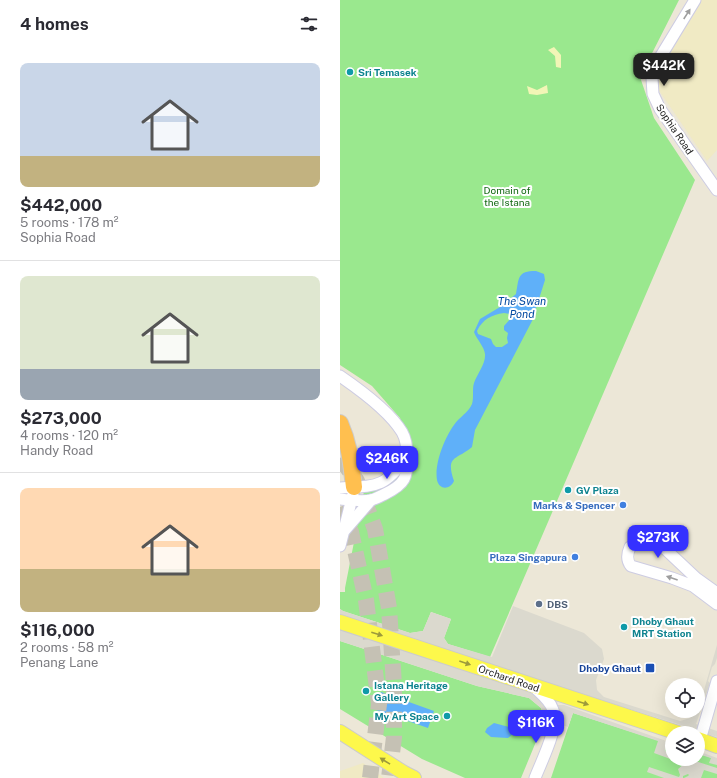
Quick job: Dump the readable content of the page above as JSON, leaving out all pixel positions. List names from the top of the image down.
{
  "streets": {
    "main road": ["Orchard Road"],
    "street": ["Sophia Road"]
  },
  "one_way": ["Sophia Road", "Orchard Road"],
  "water": ["The Swan Pond"],
  "parks": ["Domain of the Istana"],
  "places": {
    "other": [
      "Sri Temasek",
      "GV Plaza",
      "Marks & Spencer",
      "Plaza Singapura",
      "DBS",
      "Dhoby Ghaut MRT Station",
      "Istana Heritage Gallery",
      "My Art Space"
    ],
    "transit": ["Dhoby Ghaut"]
  },
  "page": {
    "heading": "4 homes",
    "list": [
      {
        "name": "$442,000",
        "note": "5 rooms · 178 m² · Sophia Road"
      },
      {
        "name": "$273,000",
        "note": "4 rooms · 120 m² · Handy Road"
      },
      {
        "name": "$116,000",
        "note": "2 rooms · 58 m² · Penang Lane"
      }
    ],
    "price": [
      "$442K",
      "$246K",
      "$273K",
      "$116K"
    ]
  }
}
